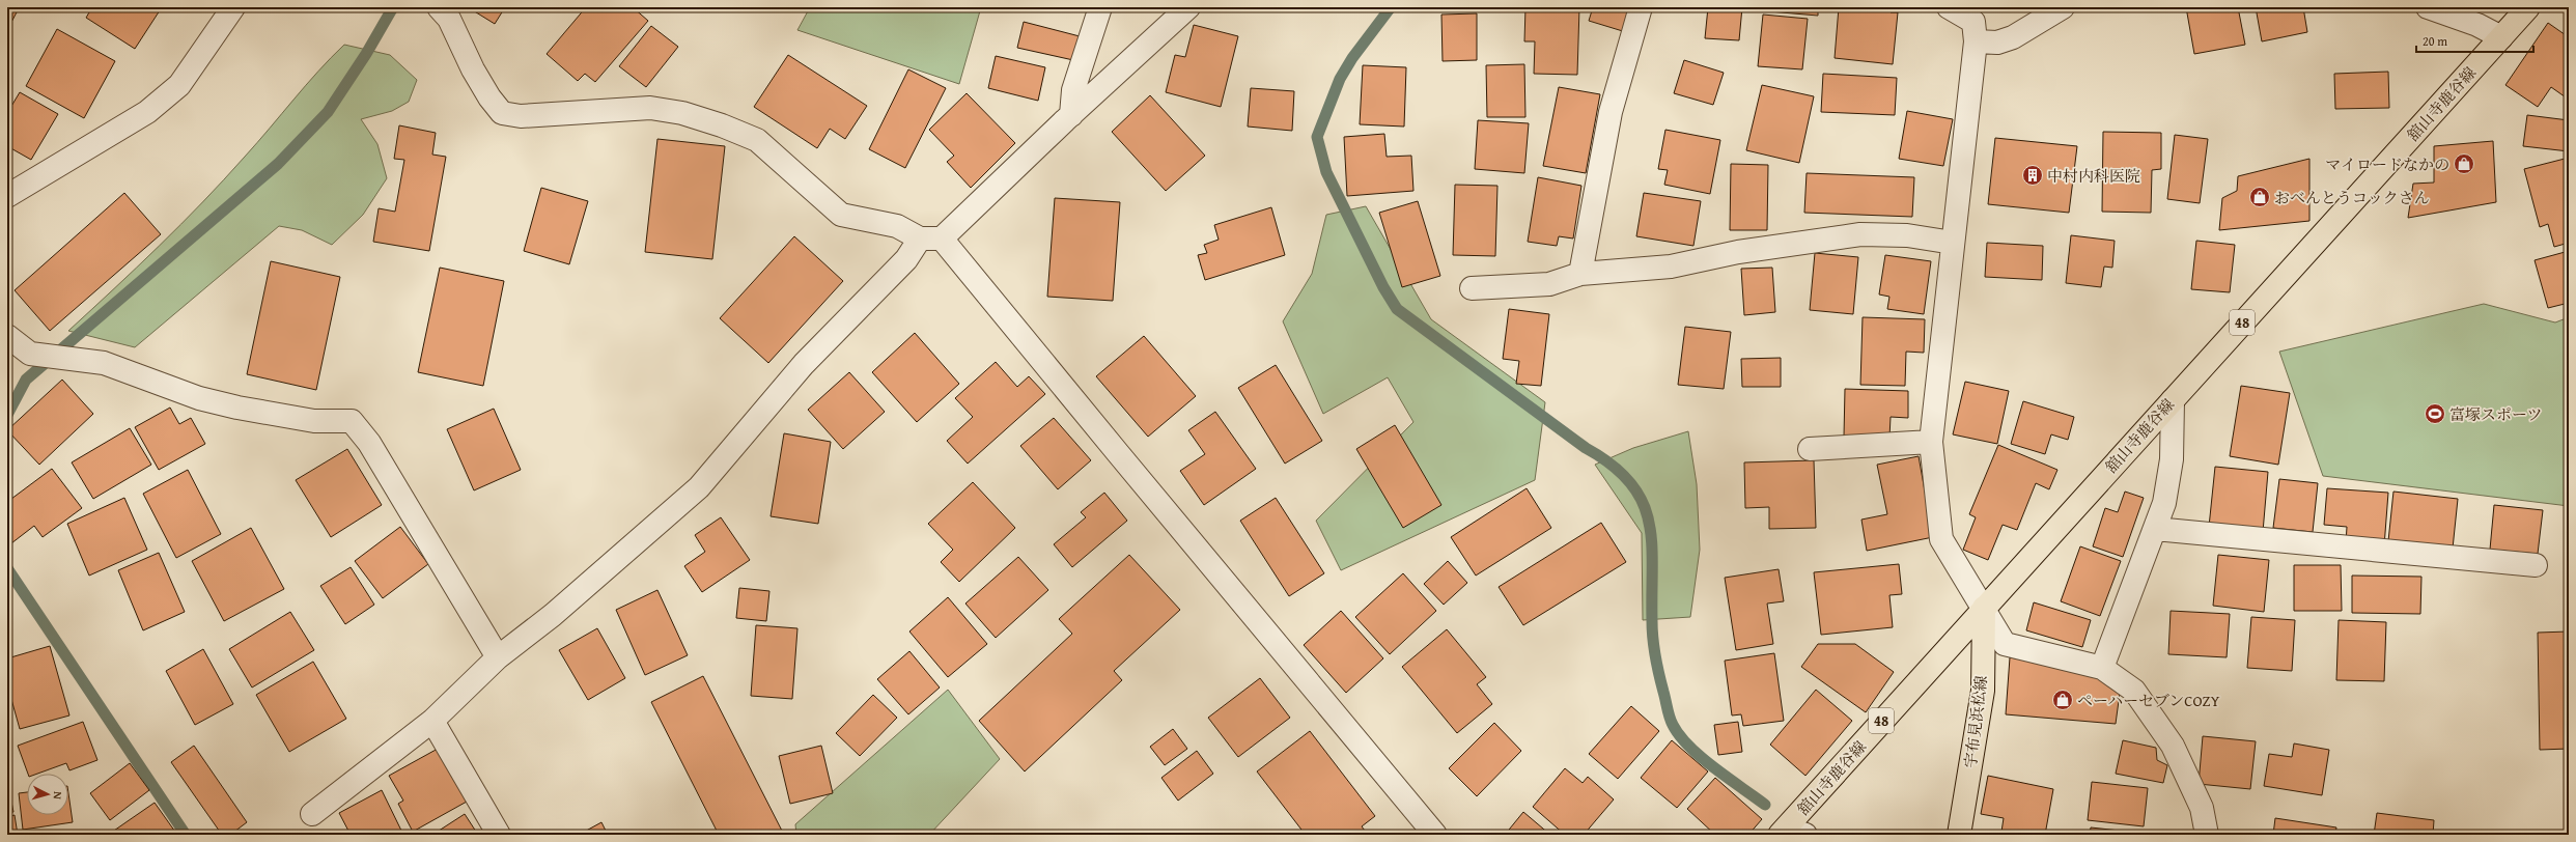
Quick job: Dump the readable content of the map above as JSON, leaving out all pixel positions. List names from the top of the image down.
{
  "streets": {
    "main road": ["舘山寺鹿谷線", "48", "宇布見浜松線"]
  },
  "crossings": [
    ["舘山寺鹿谷線", "48"],
    ["舘山寺鹿谷線", "宇布見浜松線"]
  ],
  "places": {
    "shop": ["マイロードなかの", "おべんとうコックさん", "ペーハーセブンCOZY"],
    "building": ["中村内科医院"],
    "sports": ["富塚スポーツ"]
  },
  "scale_bar": "20 m",
  "north": "right"
}
